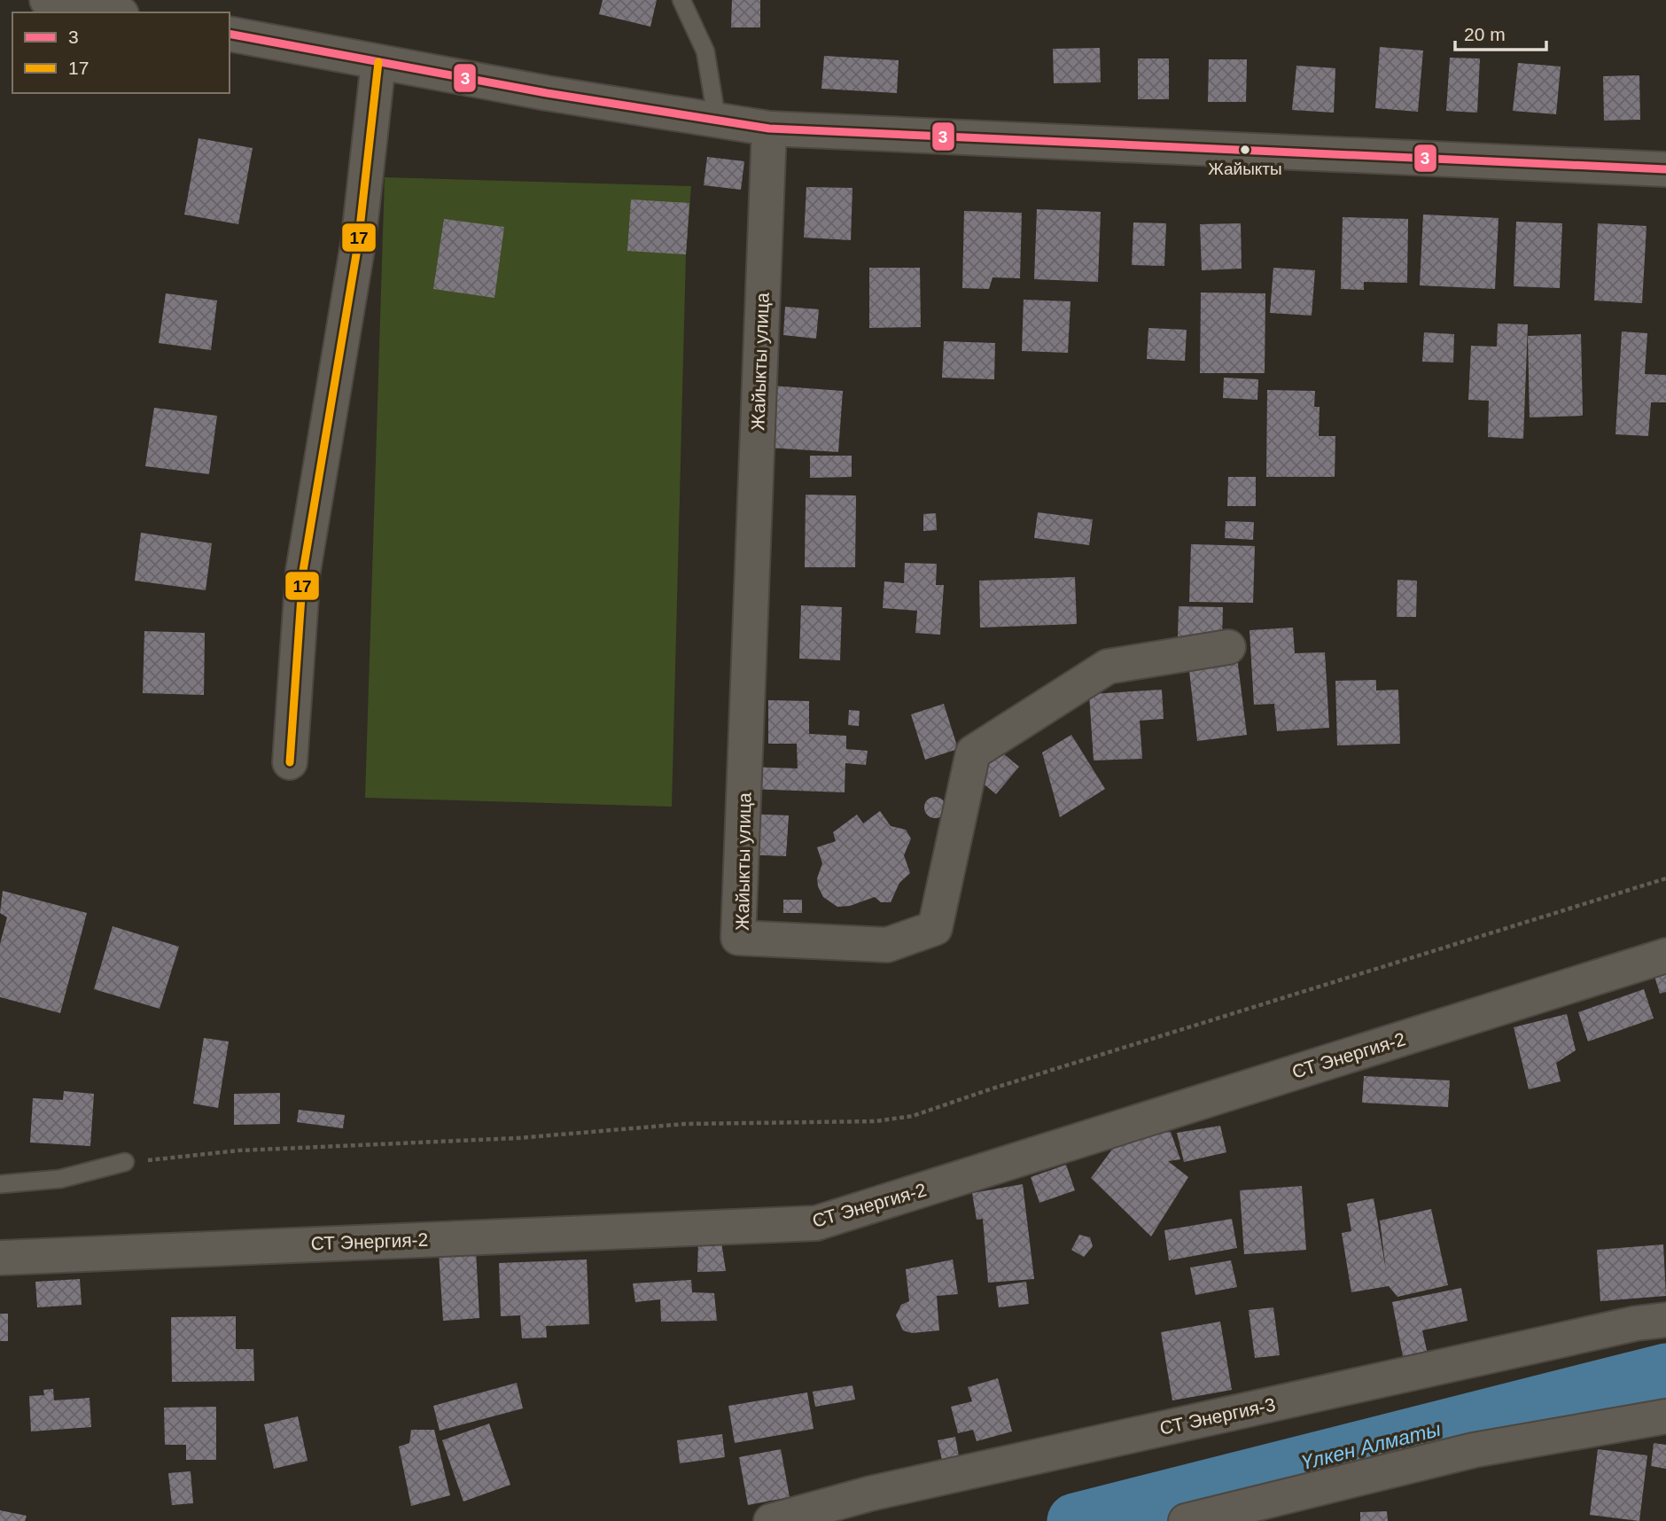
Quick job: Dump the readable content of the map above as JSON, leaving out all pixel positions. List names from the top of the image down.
{
  "streets": {
    "street": ["Жайыкты улица", "СТ Энергия-2", "СТ Энергия-3"]
  },
  "water": ["Үлкен Алматы"],
  "places": ["Жайыкты"],
  "lines": ["transit line 3", "transit line 17"],
  "legend": ["3", "17"],
  "scale_bar": "20 m"
}
